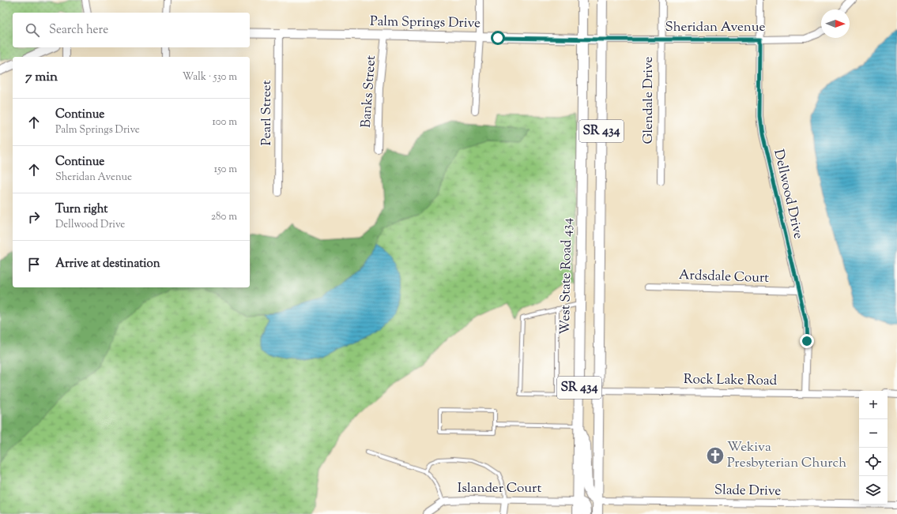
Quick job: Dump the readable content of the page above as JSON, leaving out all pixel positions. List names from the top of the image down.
{
  "streets": {
    "main road": ["SR 434", "West State Road 434"],
    "street": [
      "Palm Springs Drive",
      "Sheridan Avenue",
      "Banks Street",
      "Glendale Drive",
      "Pearl Street",
      "Dellwood Drive",
      "Ardsdale Court",
      "Rock Lake Road",
      "Islander Court",
      "Slade Drive"
    ]
  },
  "crossings": [
    ["Palm Springs Drive", "Sheridan Avenue"],
    ["Palm Springs Drive", "Banks Street"],
    ["Palm Springs Drive", "Pearl Street"],
    ["Palm Springs Drive", "SR 434"],
    ["Palm Springs Drive", "West State Road 434"],
    ["Sheridan Avenue", "Glendale Drive"],
    ["Sheridan Avenue", "SR 434"],
    ["Sheridan Avenue", "Dellwood Drive"],
    ["SR 434", "West State Road 434"],
    ["SR 434", "Rock Lake Road"],
    ["SR 434", "Slade Drive"],
    ["Dellwood Drive", "Ardsdale Court"],
    ["Dellwood Drive", "Rock Lake Road"],
    ["West State Road 434", "Islander Court"]
  ],
  "places": {
    "church": ["Wekiva Presbyterian Church"]
  },
  "north": "right",
  "page": {
    "search": "Search here",
    "heading": ["7 min", "Walk · 530 m"],
    "list": [
      ["Continue", "Palm Springs Drive", "100 m"],
      ["Continue", "Sheridan Avenue", "150 m"],
      ["Turn right", "Dellwood Drive", "280 m"],
      "Arrive at destination"
    ],
    "map_buttons": ["+", "−"]
  }
}
